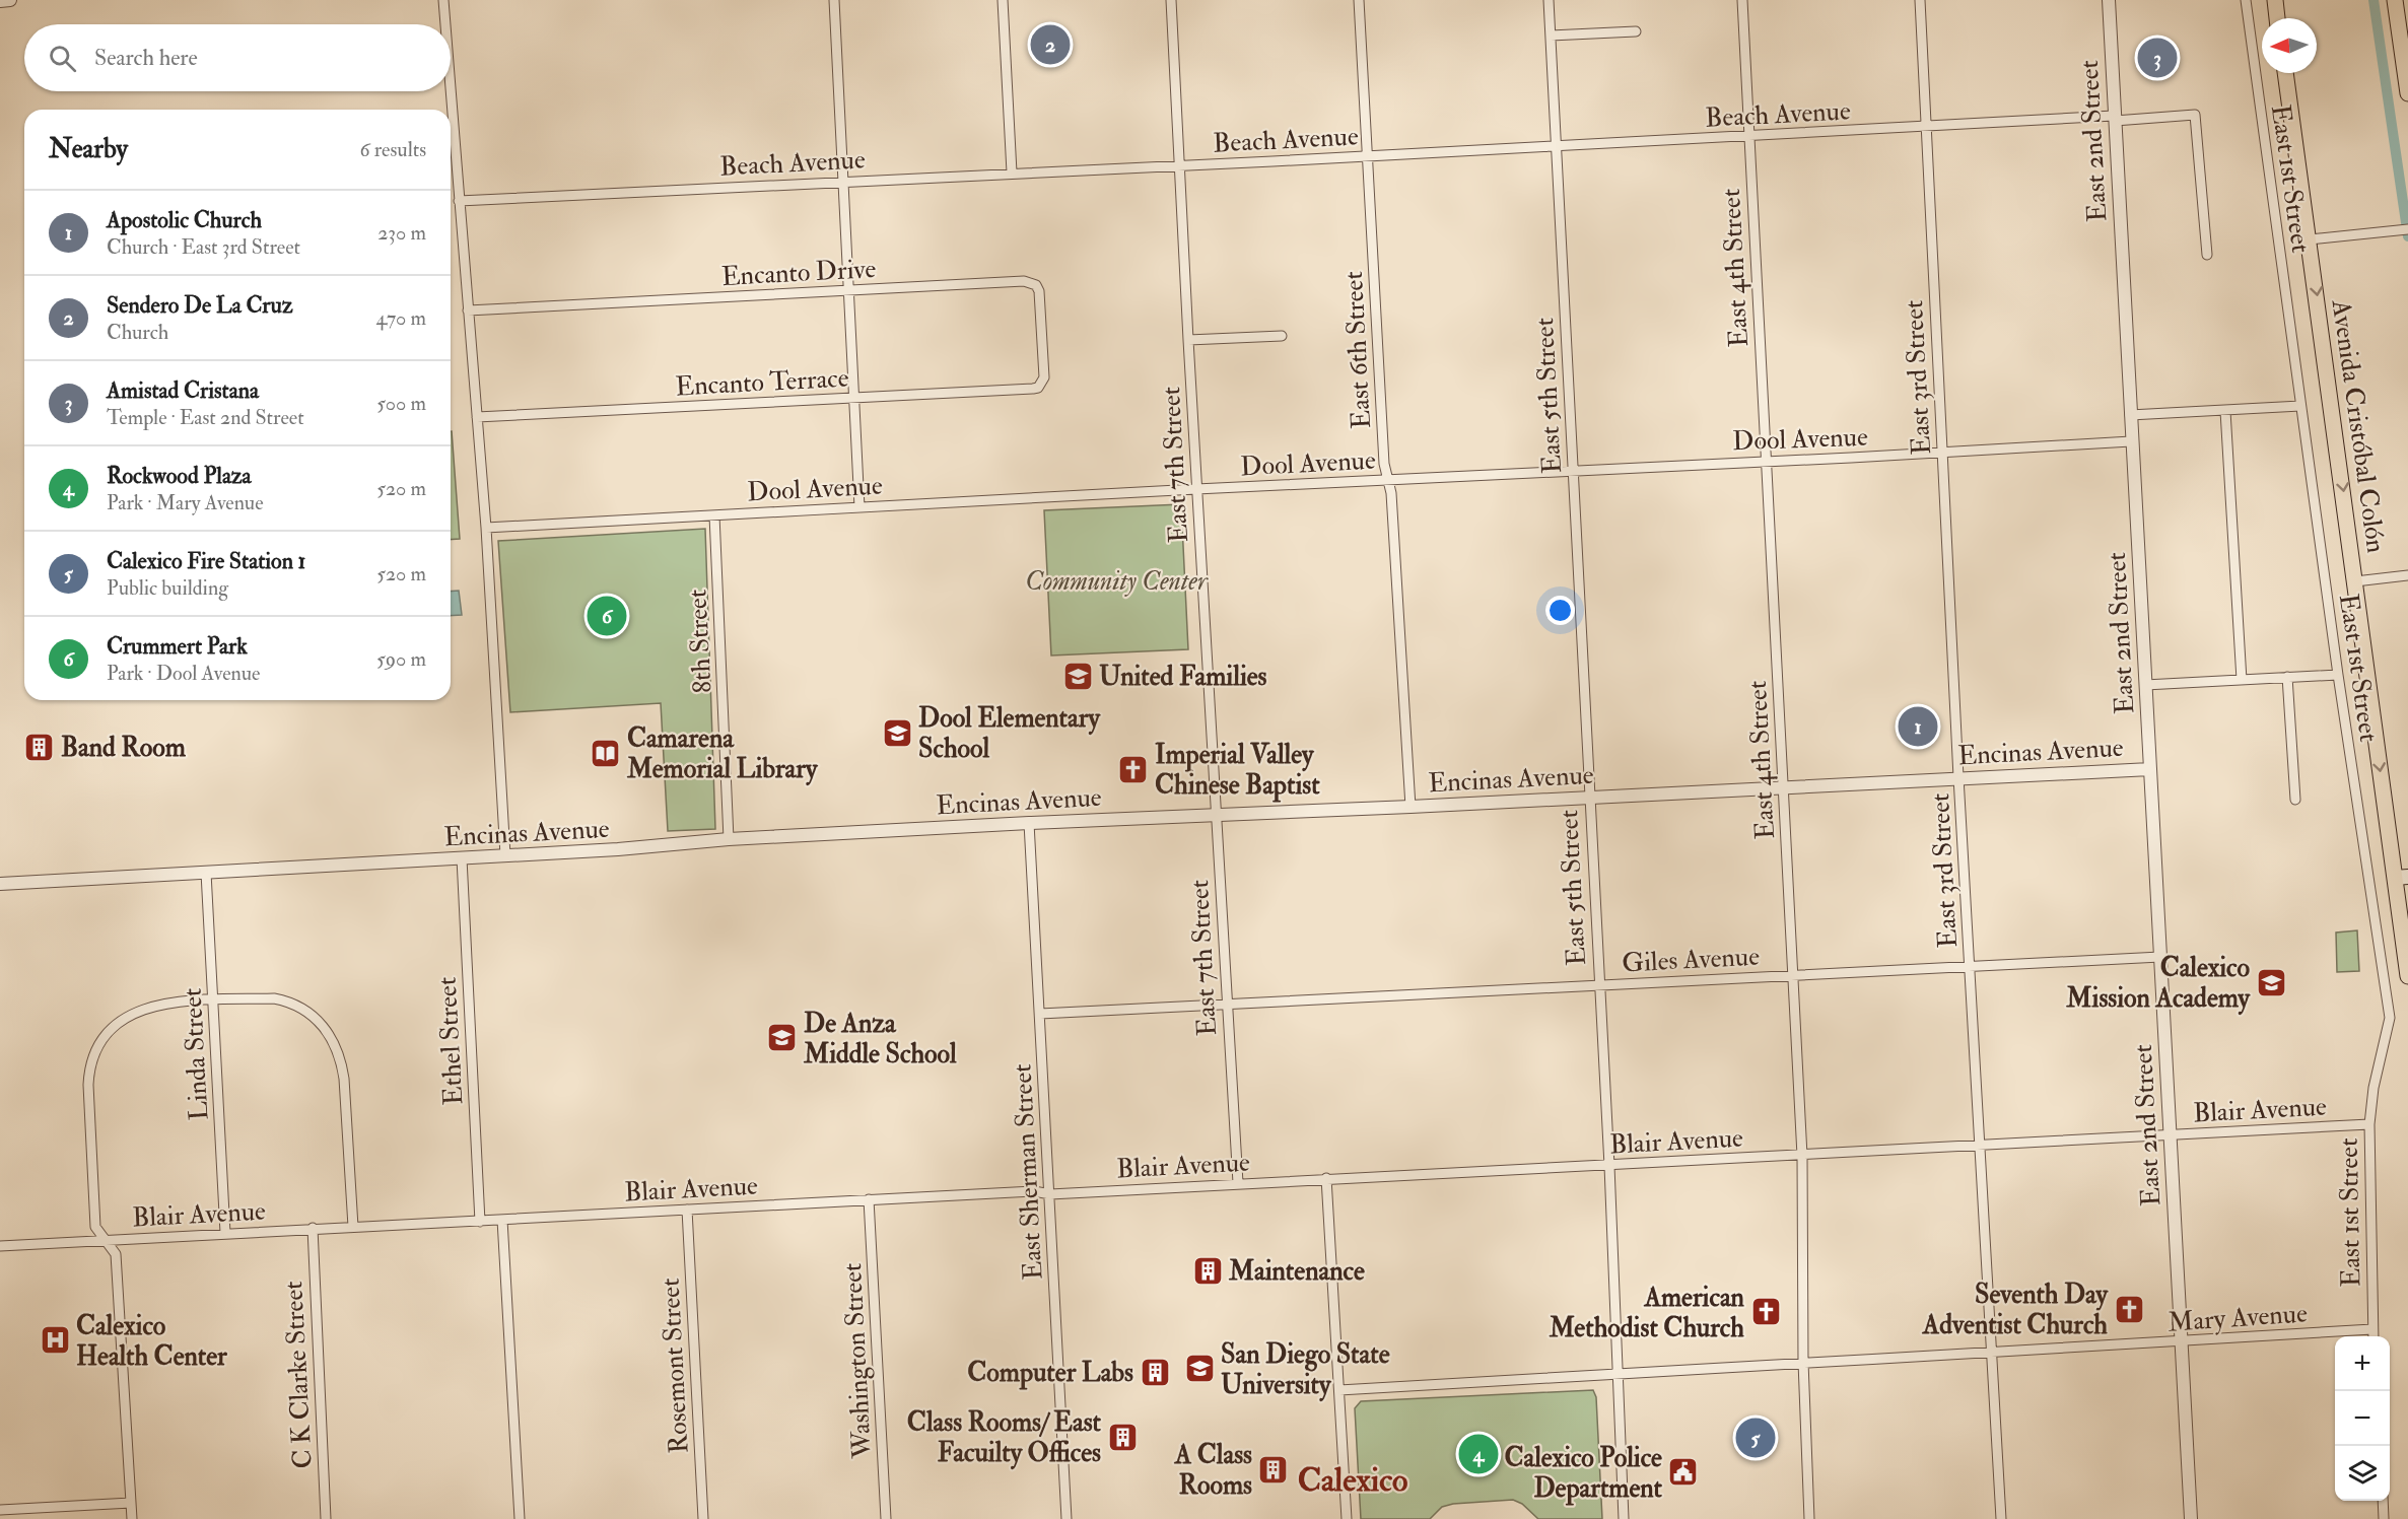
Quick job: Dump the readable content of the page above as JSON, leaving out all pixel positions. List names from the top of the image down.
{
  "streets": {
    "main road": ["Avenida Cristóbal Colón"],
    "street": [
      "Beach Avenue",
      "East 2nd Street",
      "East 1st Street",
      "East 4th Street",
      "Encanto Drive",
      "East 6th Street",
      "East 3rd Street",
      "Encanto Terrace",
      "East 5th Street",
      "Dool Avenue",
      "East 7th Street",
      "8th Street",
      "Encinas Avenue",
      "Giles Avenue",
      "Ethel Street",
      "Linda Street",
      "Blair Avenue",
      "East Sherman Street",
      "Mary Avenue",
      "Washington Street",
      "Rosemont Street",
      "C K Clarke Street"
    ]
  },
  "crossings": [
    ["Beach Avenue", "East 2nd Street"],
    ["Beach Avenue", "East 4th Street"],
    ["Beach Avenue", "East 6th Street"],
    ["Beach Avenue", "East 3rd Street"],
    ["Beach Avenue", "East 5th Street"],
    ["Beach Avenue", "East 7th Street"],
    ["East 2nd Street", "Dool Avenue"],
    ["East 2nd Street", "Encinas Avenue"],
    ["East 2nd Street", "Giles Avenue"],
    ["East 2nd Street", "Blair Avenue"],
    ["East 2nd Street", "Mary Avenue"],
    ["East 1st Street", "Blair Avenue"],
    ["East 1st Street", "Mary Avenue"],
    ["East 4th Street", "Dool Avenue"],
    ["East 4th Street", "Encinas Avenue"],
    ["East 4th Street", "Giles Avenue"],
    ["East 4th Street", "Blair Avenue"],
    ["East 4th Street", "Mary Avenue"],
    ["Encanto Drive", "Encanto Terrace"],
    ["East 6th Street", "Dool Avenue"],
    ["East 6th Street", "Encinas Avenue"],
    ["East 3rd Street", "Dool Avenue"],
    ["East 3rd Street", "Encinas Avenue"],
    ["East 3rd Street", "Giles Avenue"],
    ["East 3rd Street", "Blair Avenue"],
    ["East 3rd Street", "Mary Avenue"],
    ["East 5th Street", "Dool Avenue"],
    ["East 5th Street", "Encinas Avenue"],
    ["East 5th Street", "Giles Avenue"],
    ["East 5th Street", "Blair Avenue"],
    ["East 5th Street", "Mary Avenue"],
    ["Dool Avenue", "East 7th Street"],
    ["Dool Avenue", "8th Street"],
    ["East 7th Street", "Encinas Avenue"],
    ["East 7th Street", "Giles Avenue"],
    ["East 7th Street", "Blair Avenue"],
    ["8th Street", "Encinas Avenue"],
    ["Encinas Avenue", "Ethel Street"],
    ["Encinas Avenue", "Linda Street"],
    ["Encinas Avenue", "East Sherman Street"],
    ["Giles Avenue", "East Sherman Street"],
    ["Ethel Street", "Blair Avenue"],
    ["Linda Street", "Blair Avenue"],
    ["Blair Avenue", "East Sherman Street"],
    ["Blair Avenue", "Washington Street"],
    ["Blair Avenue", "Rosemont Street"],
    ["Blair Avenue", "C K Clarke Street"]
  ],
  "one_way": ["Avenida Cristóbal Colón"],
  "districts": ["Calexico"],
  "parks": ["Community Center"],
  "places": {
    "school or university": [
      "United Families",
      "Dool Elementary School",
      "Calexico Mission Academy",
      "De Anza Middle School",
      "San Diego State University"
    ],
    "building": [
      "Band Room",
      "Maintenance",
      "Computer Labs",
      "Class Rooms/ East Facuilty Offices",
      "A Class Rooms"
    ],
    "library": ["Camarena Memorial Library"],
    "church": ["Imperial Valley Chinese Baptist", "Seventh Day Adventist Church", "American Methodist Church"],
    "hospital": ["Calexico Health Center"],
    "public building": ["Calexico Police Department"]
  },
  "north": "left",
  "page": {
    "pins": [
      "2",
      "3",
      "6",
      "1",
      "5",
      "4"
    ],
    "search": "Search here",
    "heading": ["Nearby", "6 results"],
    "list": [
      {
        "mark": "1",
        "name": "Apostolic Church",
        "note": "Church · East 3rd Street",
        "value": "230 m"
      },
      {
        "mark": "2",
        "name": "Sendero De La Cruz",
        "note": "Church",
        "value": "470 m"
      },
      {
        "mark": "3",
        "name": "Amistad Cristana",
        "note": "Temple · East 2nd Street",
        "value": "500 m"
      },
      {
        "mark": "4",
        "name": "Rockwood Plaza",
        "note": "Park · Mary Avenue",
        "value": "520 m"
      },
      {
        "mark": "5",
        "name": "Calexico Fire Station 1",
        "note": "Public building",
        "value": "520 m"
      },
      {
        "mark": "6",
        "name": "Crummert Park",
        "note": "Park · Dool Avenue",
        "value": "590 m"
      }
    ],
    "map_buttons": ["+", "−"]
  }
}
